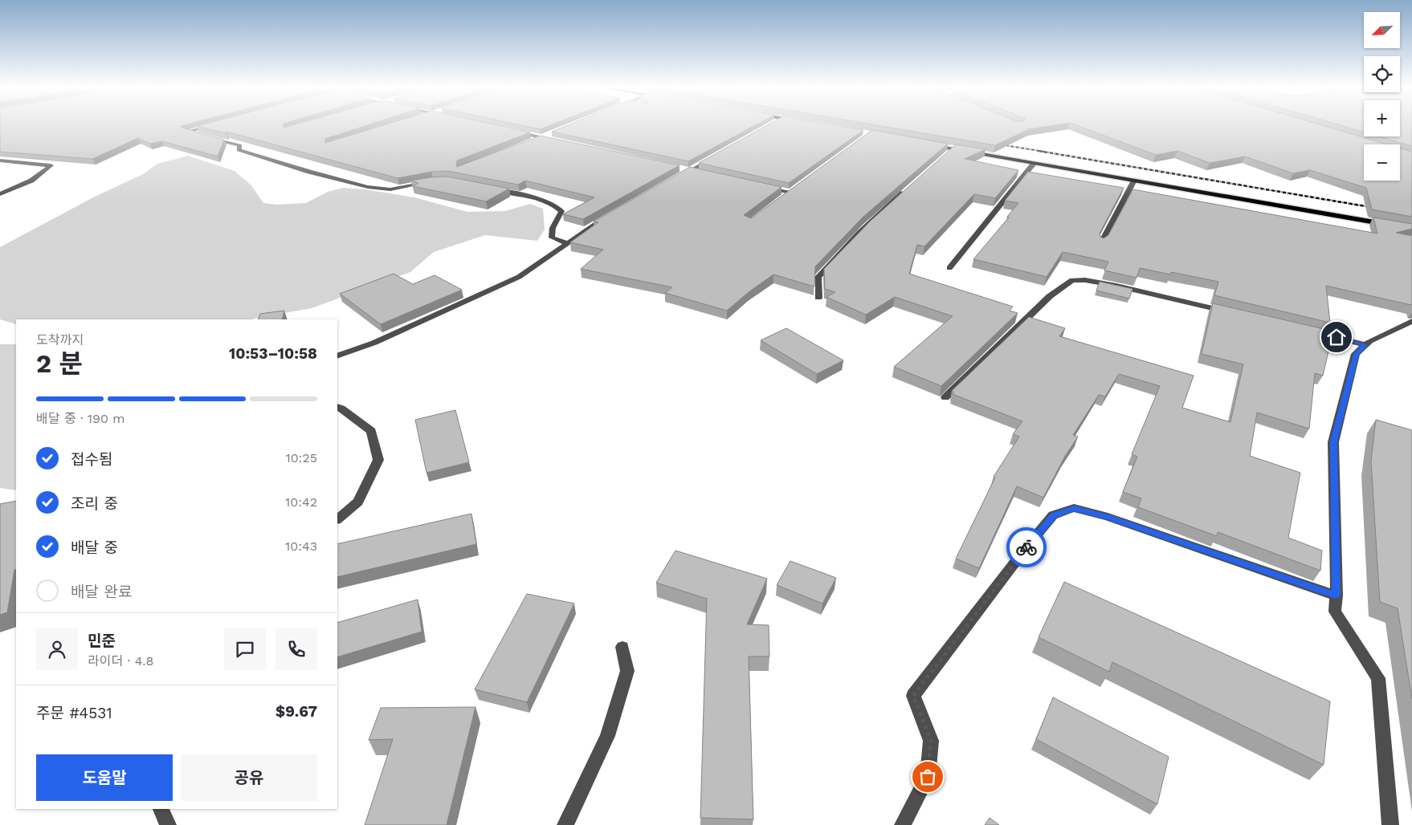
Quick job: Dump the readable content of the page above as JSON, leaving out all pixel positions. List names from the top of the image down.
{
  "north": "bottom left",
  "page": {
    "map_buttons": ["+", "−"],
    "heading": ["2 분", "도착까지", "10:53–10:58"],
    "panel": [
      "민준",
      "라이더 · 4.8",
      "주문 #4531",
      "$9.67"
    ],
    "bar": "배달 중 · 190 m",
    "list": [
      ["접수됨", "10:25"],
      ["조리 중", "10:42"],
      ["배달 중", "10:43"],
      "배달 완료"
    ],
    "buttons": ["도움말", "공유"]
  }
}
